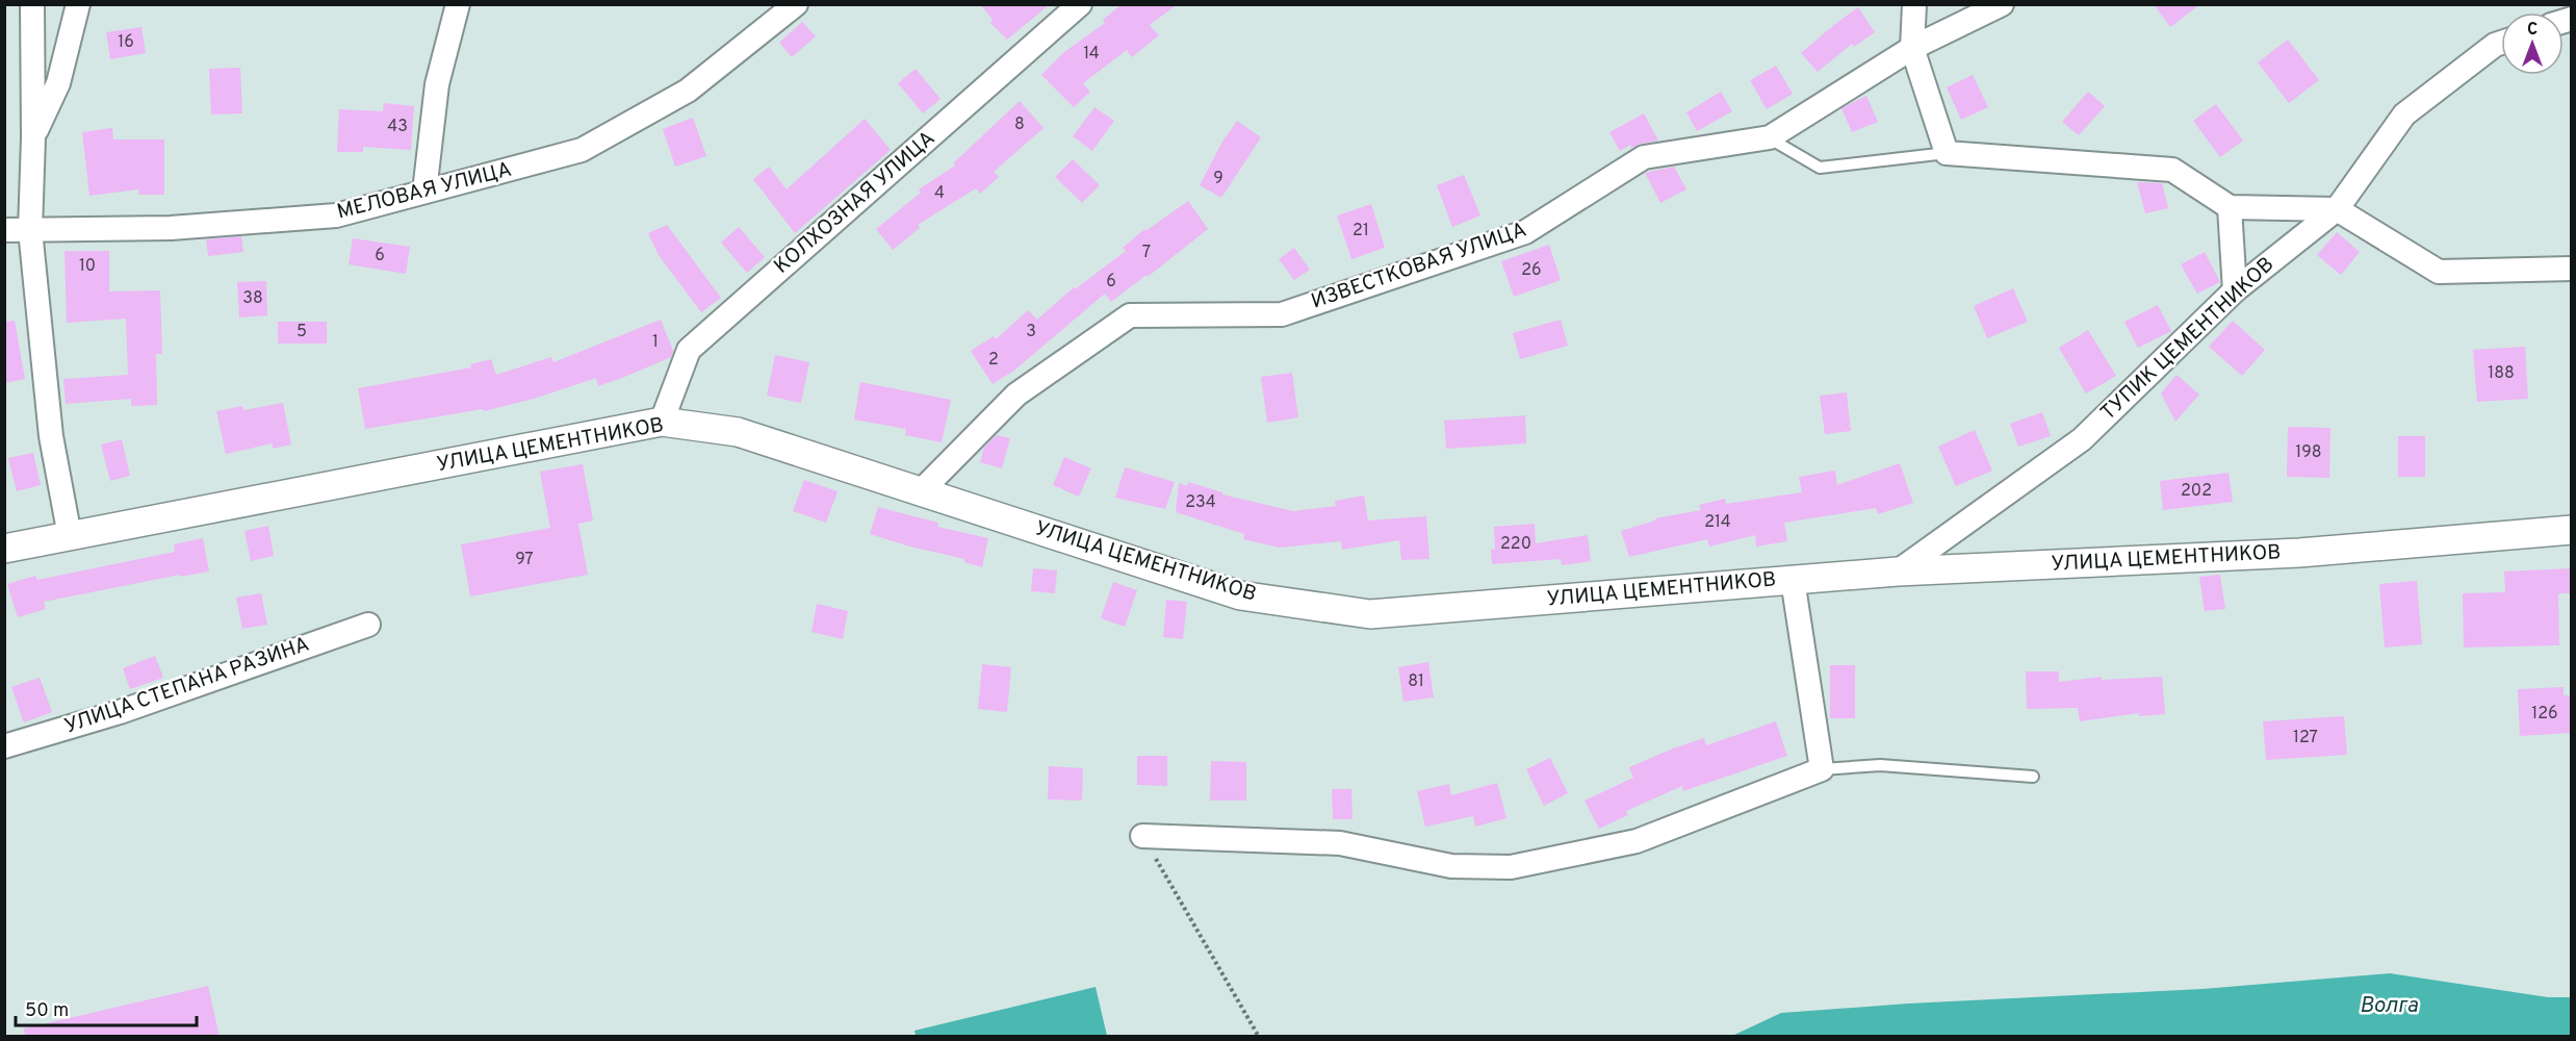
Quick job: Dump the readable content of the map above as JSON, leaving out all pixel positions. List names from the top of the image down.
{
  "streets": {
    "street": [
      "МЕЛОВАЯ УЛИЦА",
      "КОЛХОЗНАЯ УЛИЦА",
      "ИЗВЕСТКОВАЯ УЛИЦА",
      "ТУПИК ЦЕМЕНТНИКОВ",
      "УЛИЦА ЦЕМЕНТНИКОВ",
      "УЛИЦА СТЕПАНА РАЗИНА"
    ]
  },
  "crossings": [
    ["КОЛХОЗНАЯ УЛИЦА", "УЛИЦА ЦЕМЕНТНИКОВ"],
    ["ИЗВЕСТКОВАЯ УЛИЦА", "УЛИЦА ЦЕМЕНТНИКОВ"],
    ["ТУПИК ЦЕМЕНТНИКОВ", "УЛИЦА ЦЕМЕНТНИКОВ"]
  ],
  "water": ["Волга"],
  "house_numbers": [
    "16",
    "14",
    "8",
    "43",
    "9",
    "4",
    "21",
    "7",
    "6",
    "10",
    "26",
    "6",
    "38",
    "5",
    "3",
    "1",
    "2",
    "188",
    "198",
    "202",
    "234",
    "214",
    "220",
    "97",
    "81",
    "126",
    "127"
  ],
  "scale_bar": "50 m",
  "north": "top"
}
